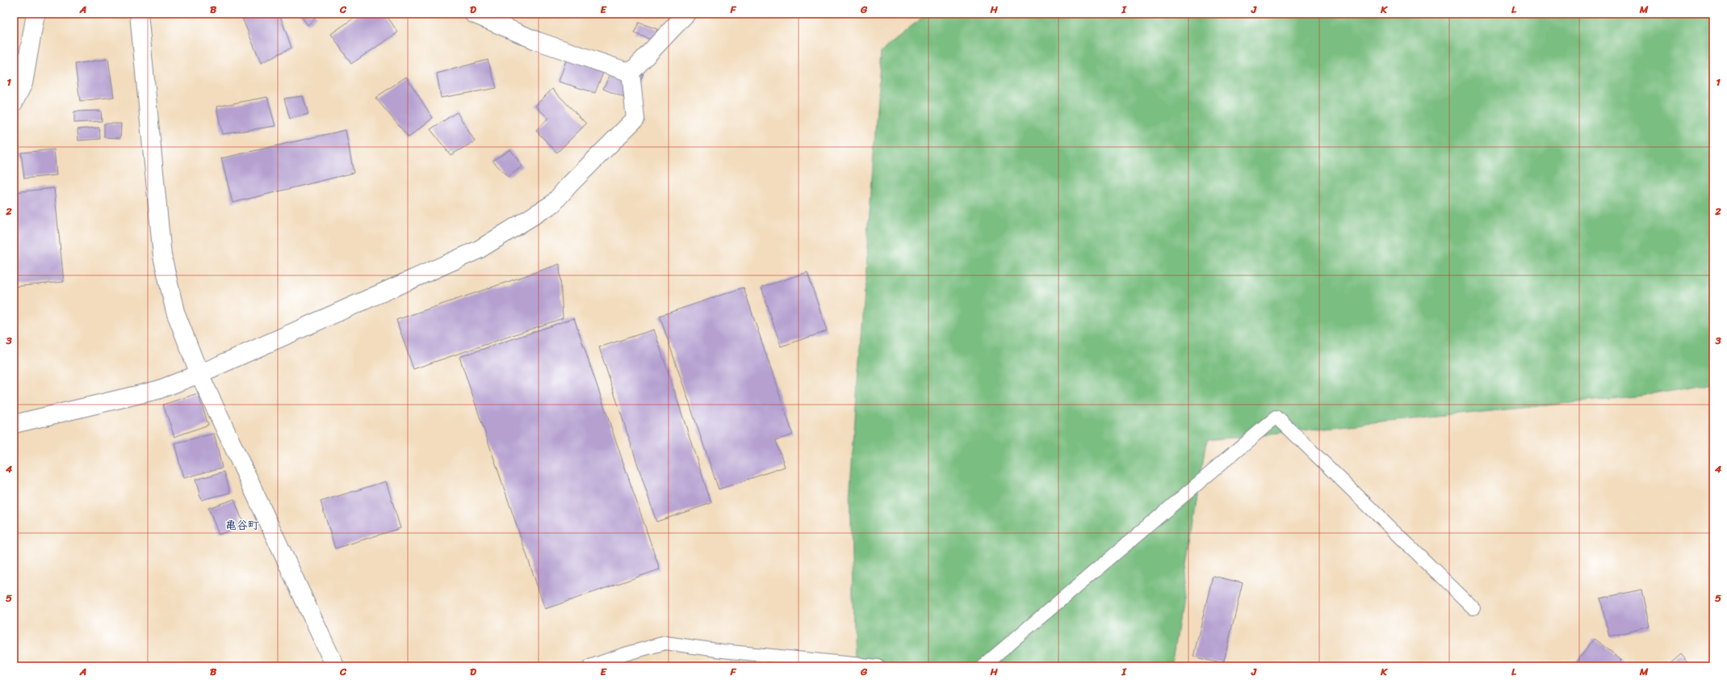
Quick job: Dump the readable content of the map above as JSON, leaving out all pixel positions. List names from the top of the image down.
{
  "districts": ["亀谷町"],
  "grid": {
    "columns": [
      "A",
      "B",
      "C",
      "D",
      "E",
      "F",
      "G",
      "H",
      "I",
      "J",
      "K",
      "L",
      "M"
    ],
    "rows": [
      "1",
      "2",
      "3",
      "4",
      "5"
    ]
  }
}
